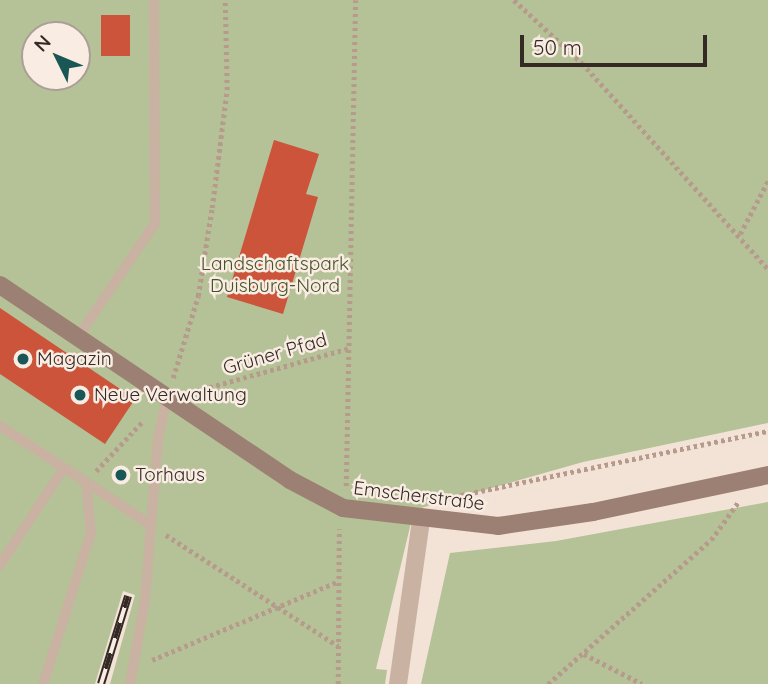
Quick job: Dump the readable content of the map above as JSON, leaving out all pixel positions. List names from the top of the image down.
{
  "streets": {
    "street": ["Emscherstraße"],
    "path": ["Grüner Pfad"]
  },
  "crossings": [
    ["Grüner Pfad", "Emscherstraße"]
  ],
  "parks": ["Landschaftspark Duisburg-Nord"],
  "places": ["Magazin", "Neue Verwaltung", "Torhaus"],
  "scale_bar": "50 m",
  "north": "top left"
}
